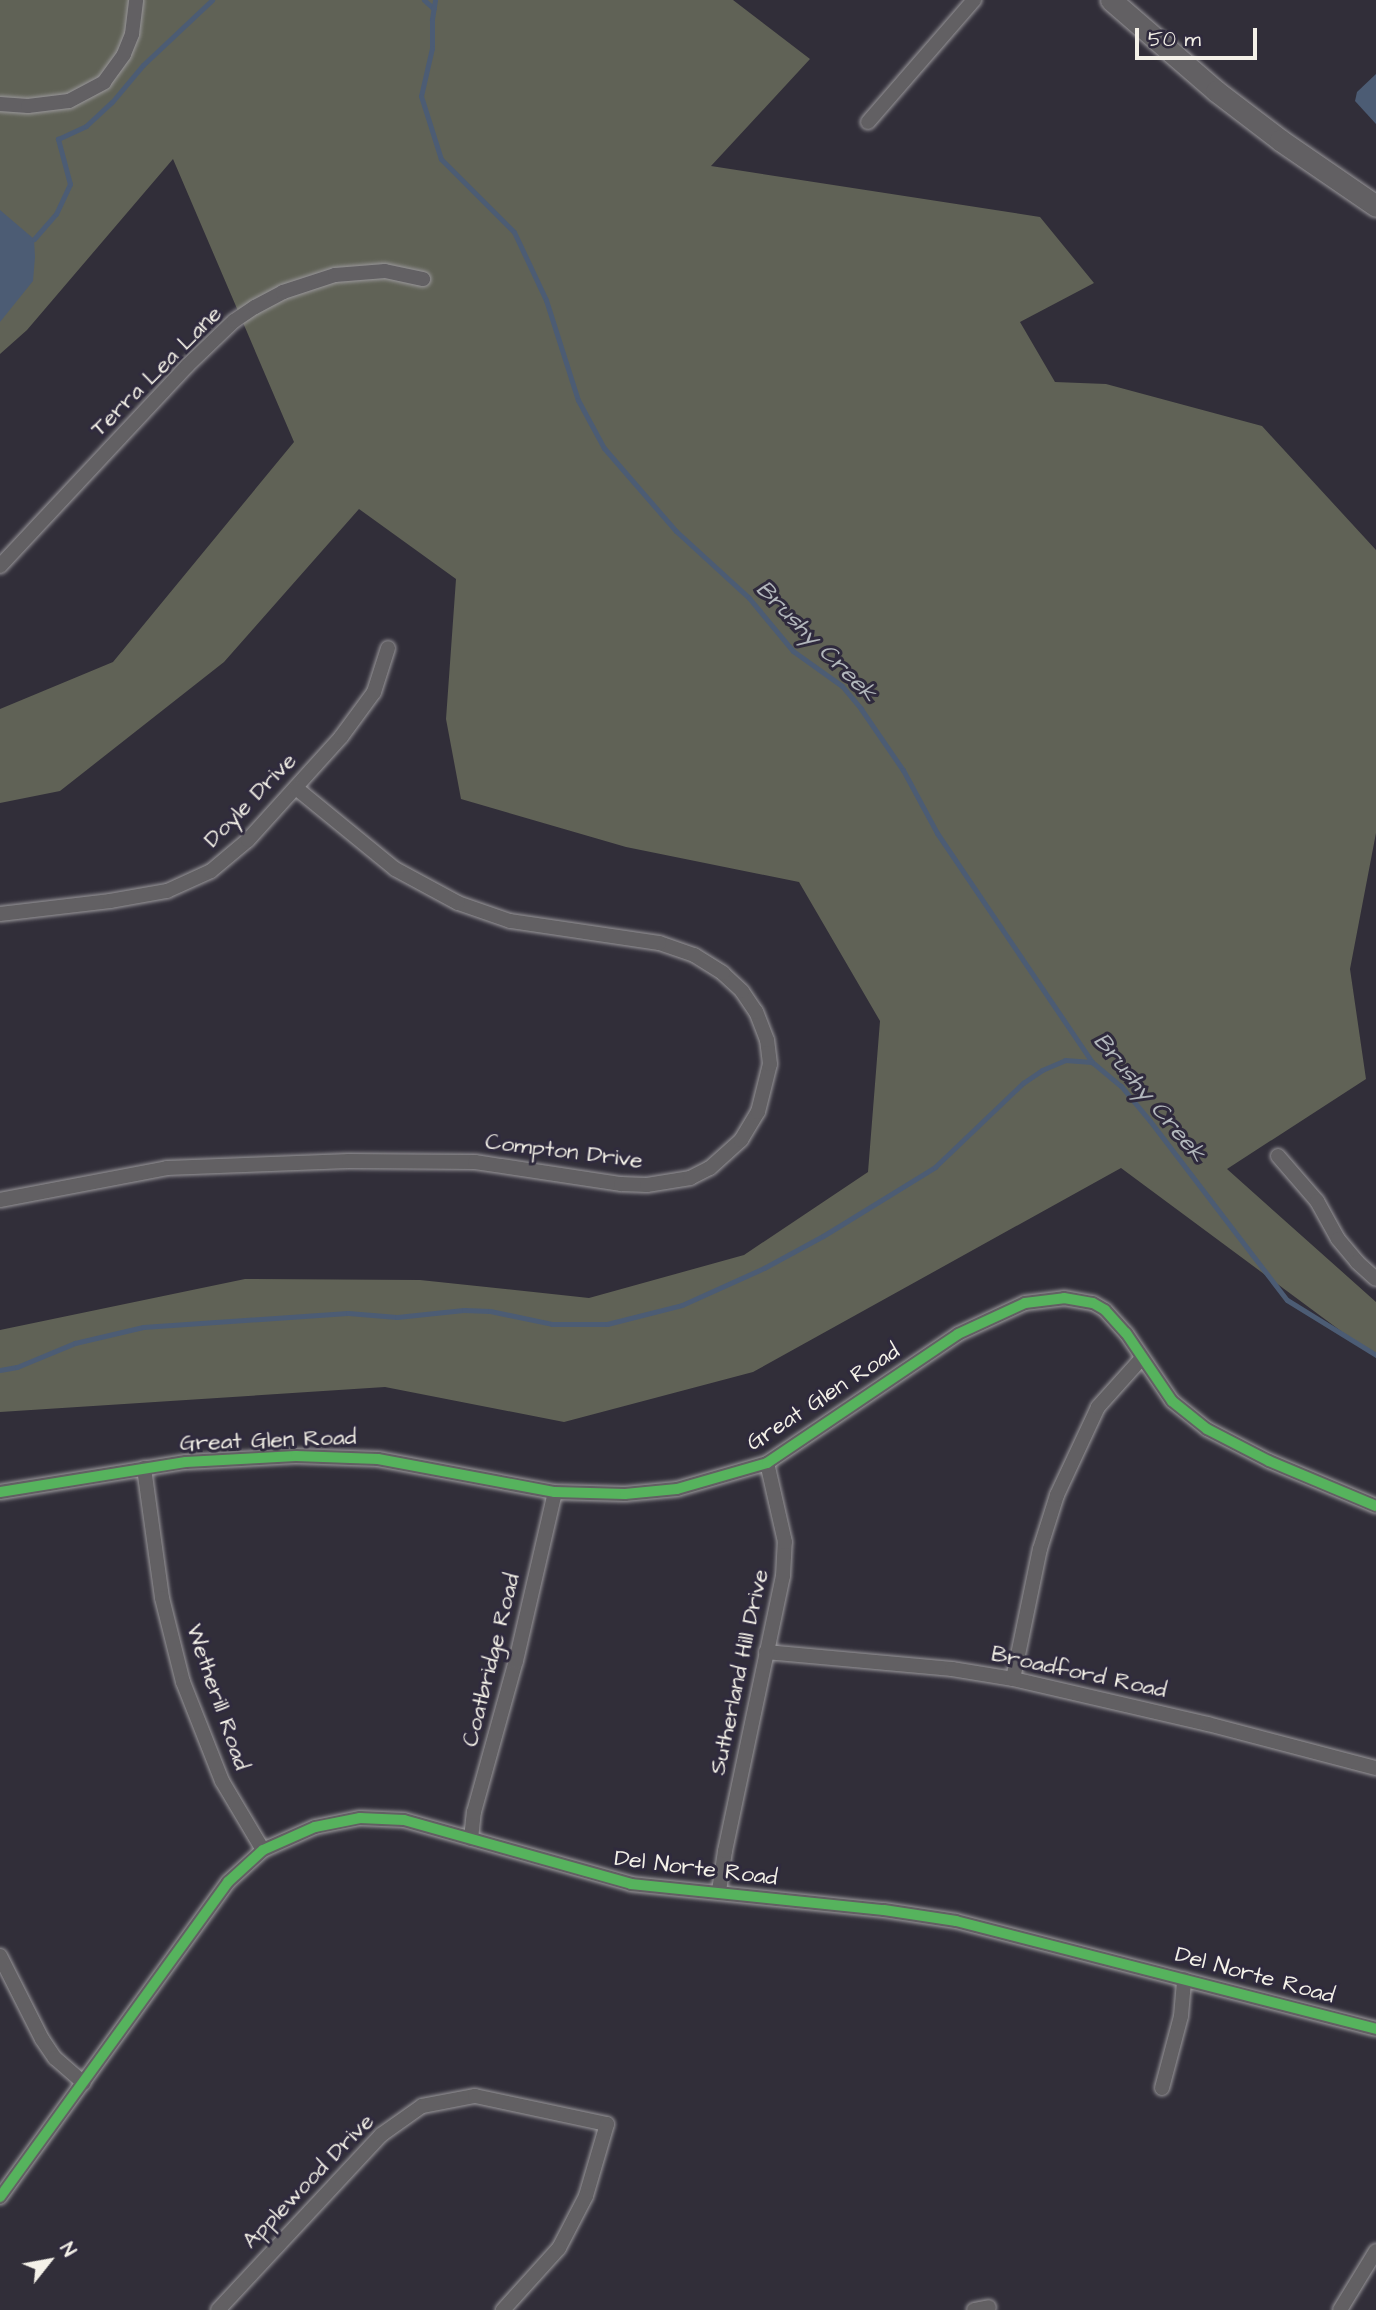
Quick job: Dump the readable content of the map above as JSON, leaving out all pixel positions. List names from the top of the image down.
{
  "streets": {
    "street": [
      "Terra Lea Lane",
      "Doyle Drive",
      "Compton Drive",
      "Great Glen Road",
      "Coatbridge Road",
      "Sutherland Hill Drive",
      "Broadford Road",
      "Wetherill Road",
      "Del Norte Road",
      "Applewood Drive"
    ]
  },
  "crossings": [
    ["Doyle Drive", "Compton Drive"],
    ["Great Glen Road", "Coatbridge Road"],
    ["Great Glen Road", "Sutherland Hill Drive"],
    ["Great Glen Road", "Wetherill Road"],
    ["Coatbridge Road", "Del Norte Road"],
    ["Sutherland Hill Drive", "Broadford Road"],
    ["Sutherland Hill Drive", "Del Norte Road"],
    ["Wetherill Road", "Del Norte Road"]
  ],
  "water": ["Brushy Creek"],
  "scale_bar": "50 m",
  "north": "top right"
}
